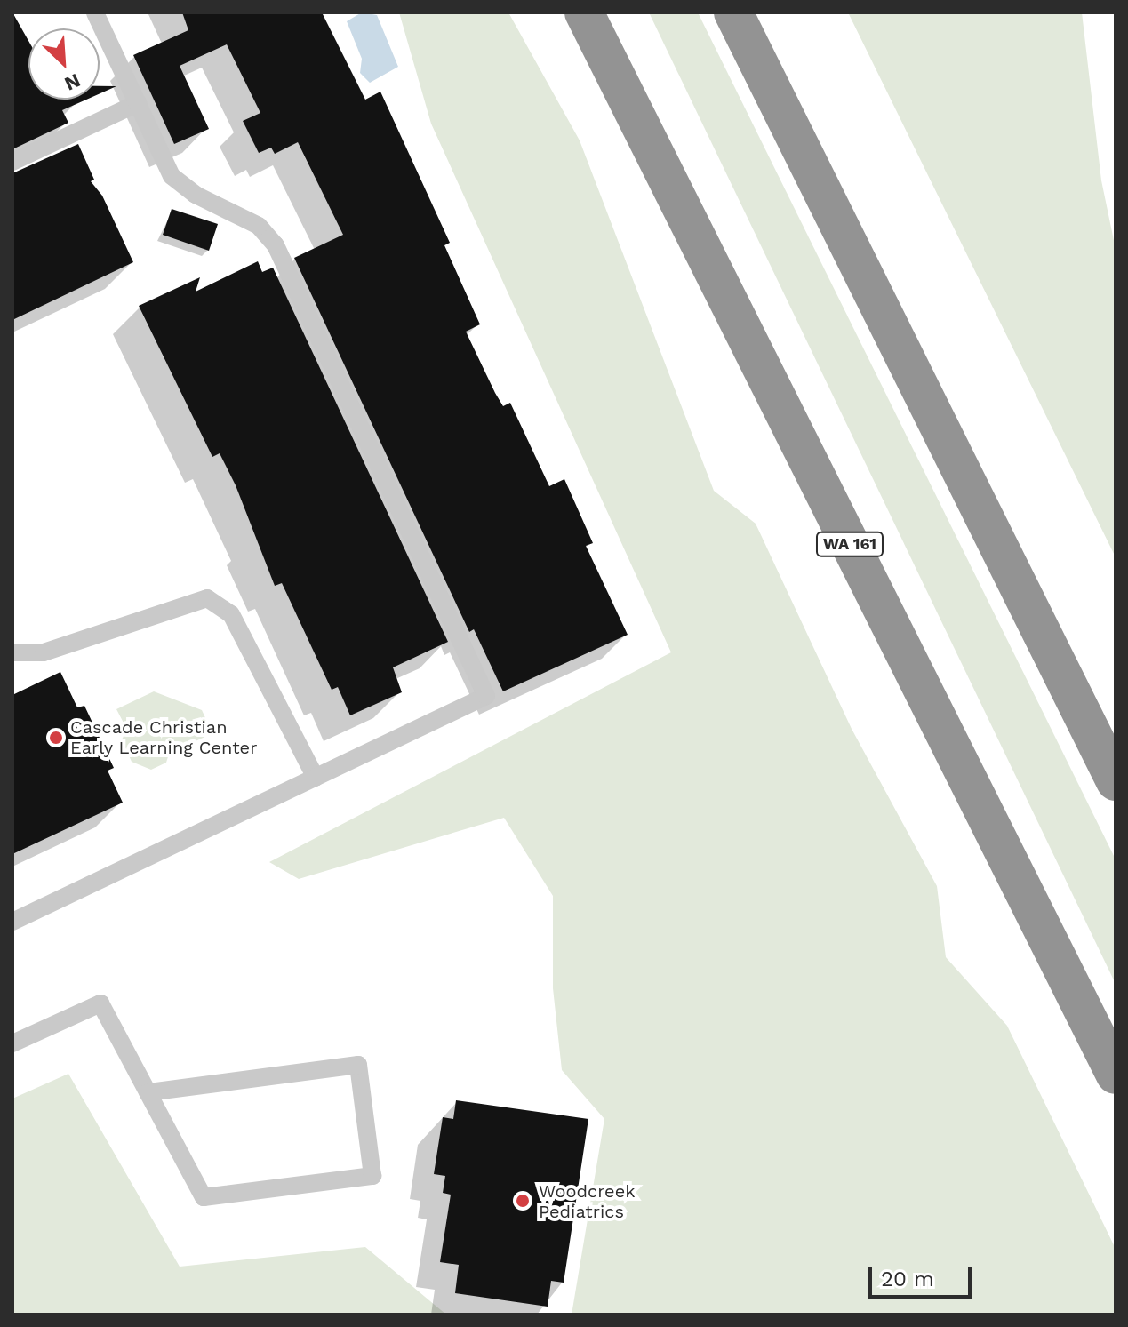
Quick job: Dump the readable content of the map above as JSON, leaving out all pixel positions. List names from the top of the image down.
{
  "streets": {
    "highway": ["WA 161"]
  },
  "places": ["Cascade Christian Early Learning Center", "Woodcreek Pediatrics"],
  "scale_bar": "20 m",
  "north": "bottom right"
}
